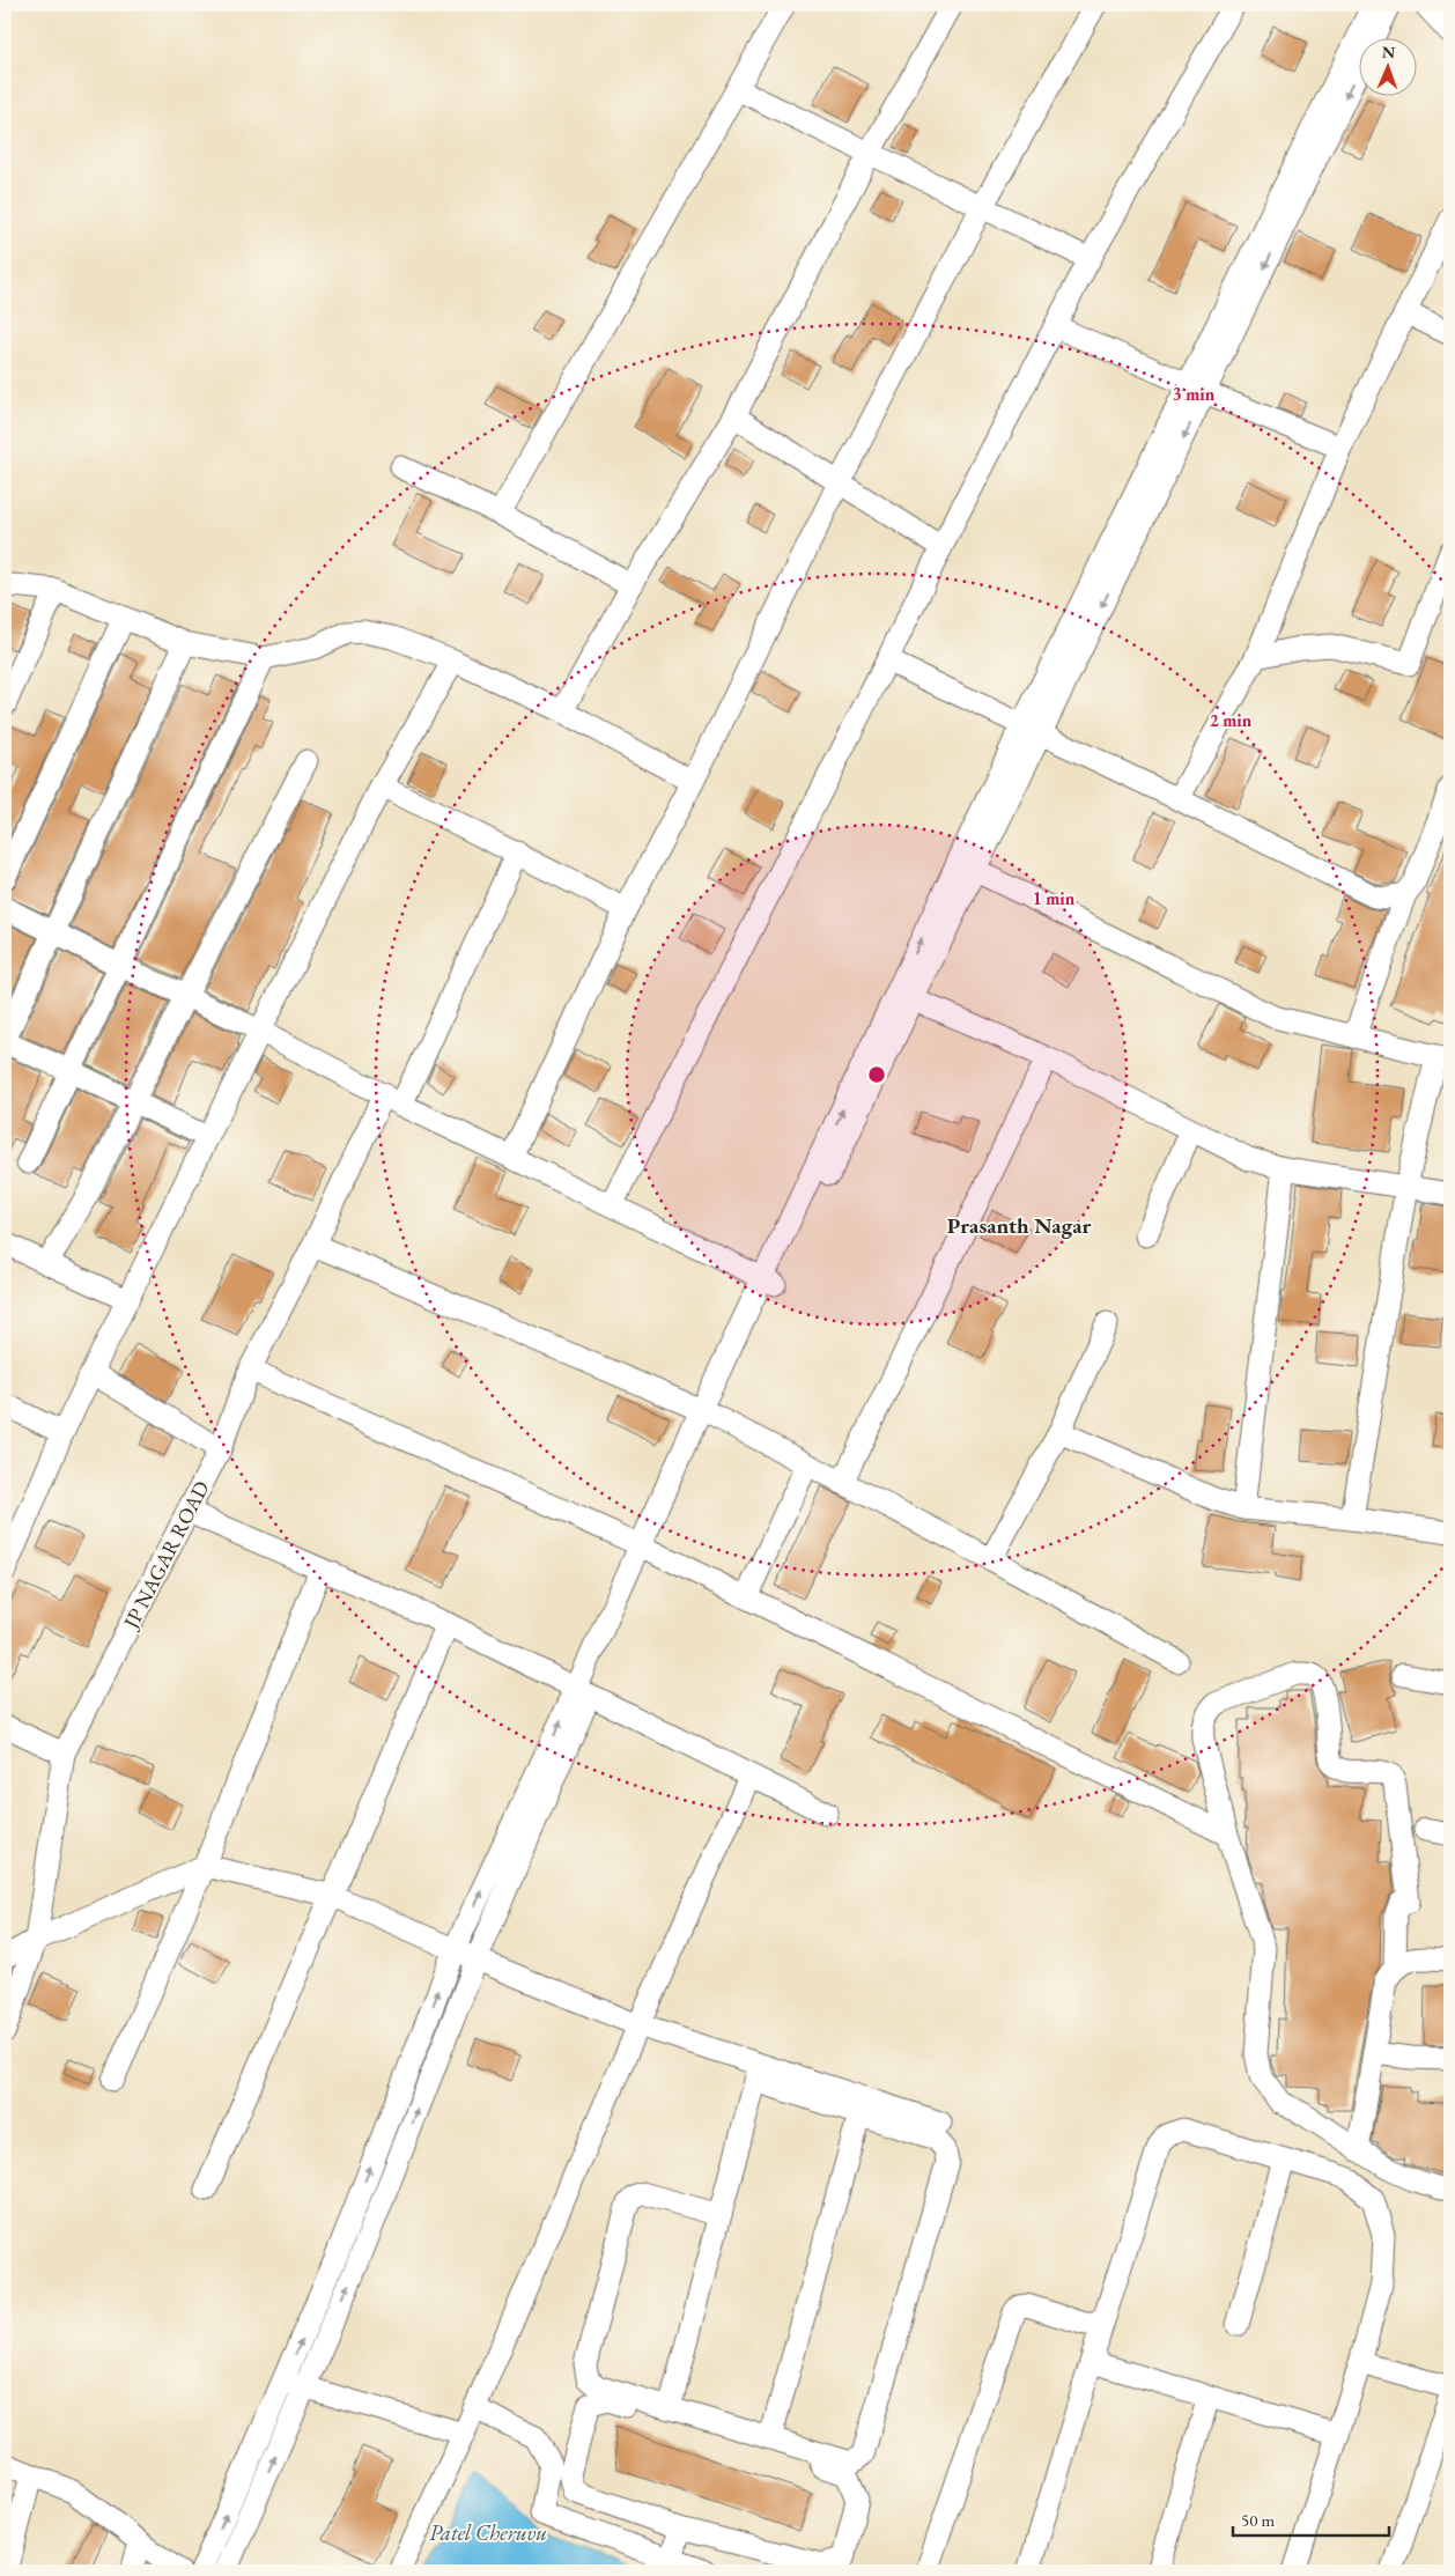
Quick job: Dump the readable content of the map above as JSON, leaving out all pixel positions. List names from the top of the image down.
{
  "streets": {
    "street": ["JP NAGAR ROAD"]
  },
  "districts": ["Prasanth Nagar"],
  "water": ["Patel Cheruvu"],
  "scale_bar": "50 m",
  "north": "top",
  "rings": ["3 min", "2 min", "1 min"]
}
